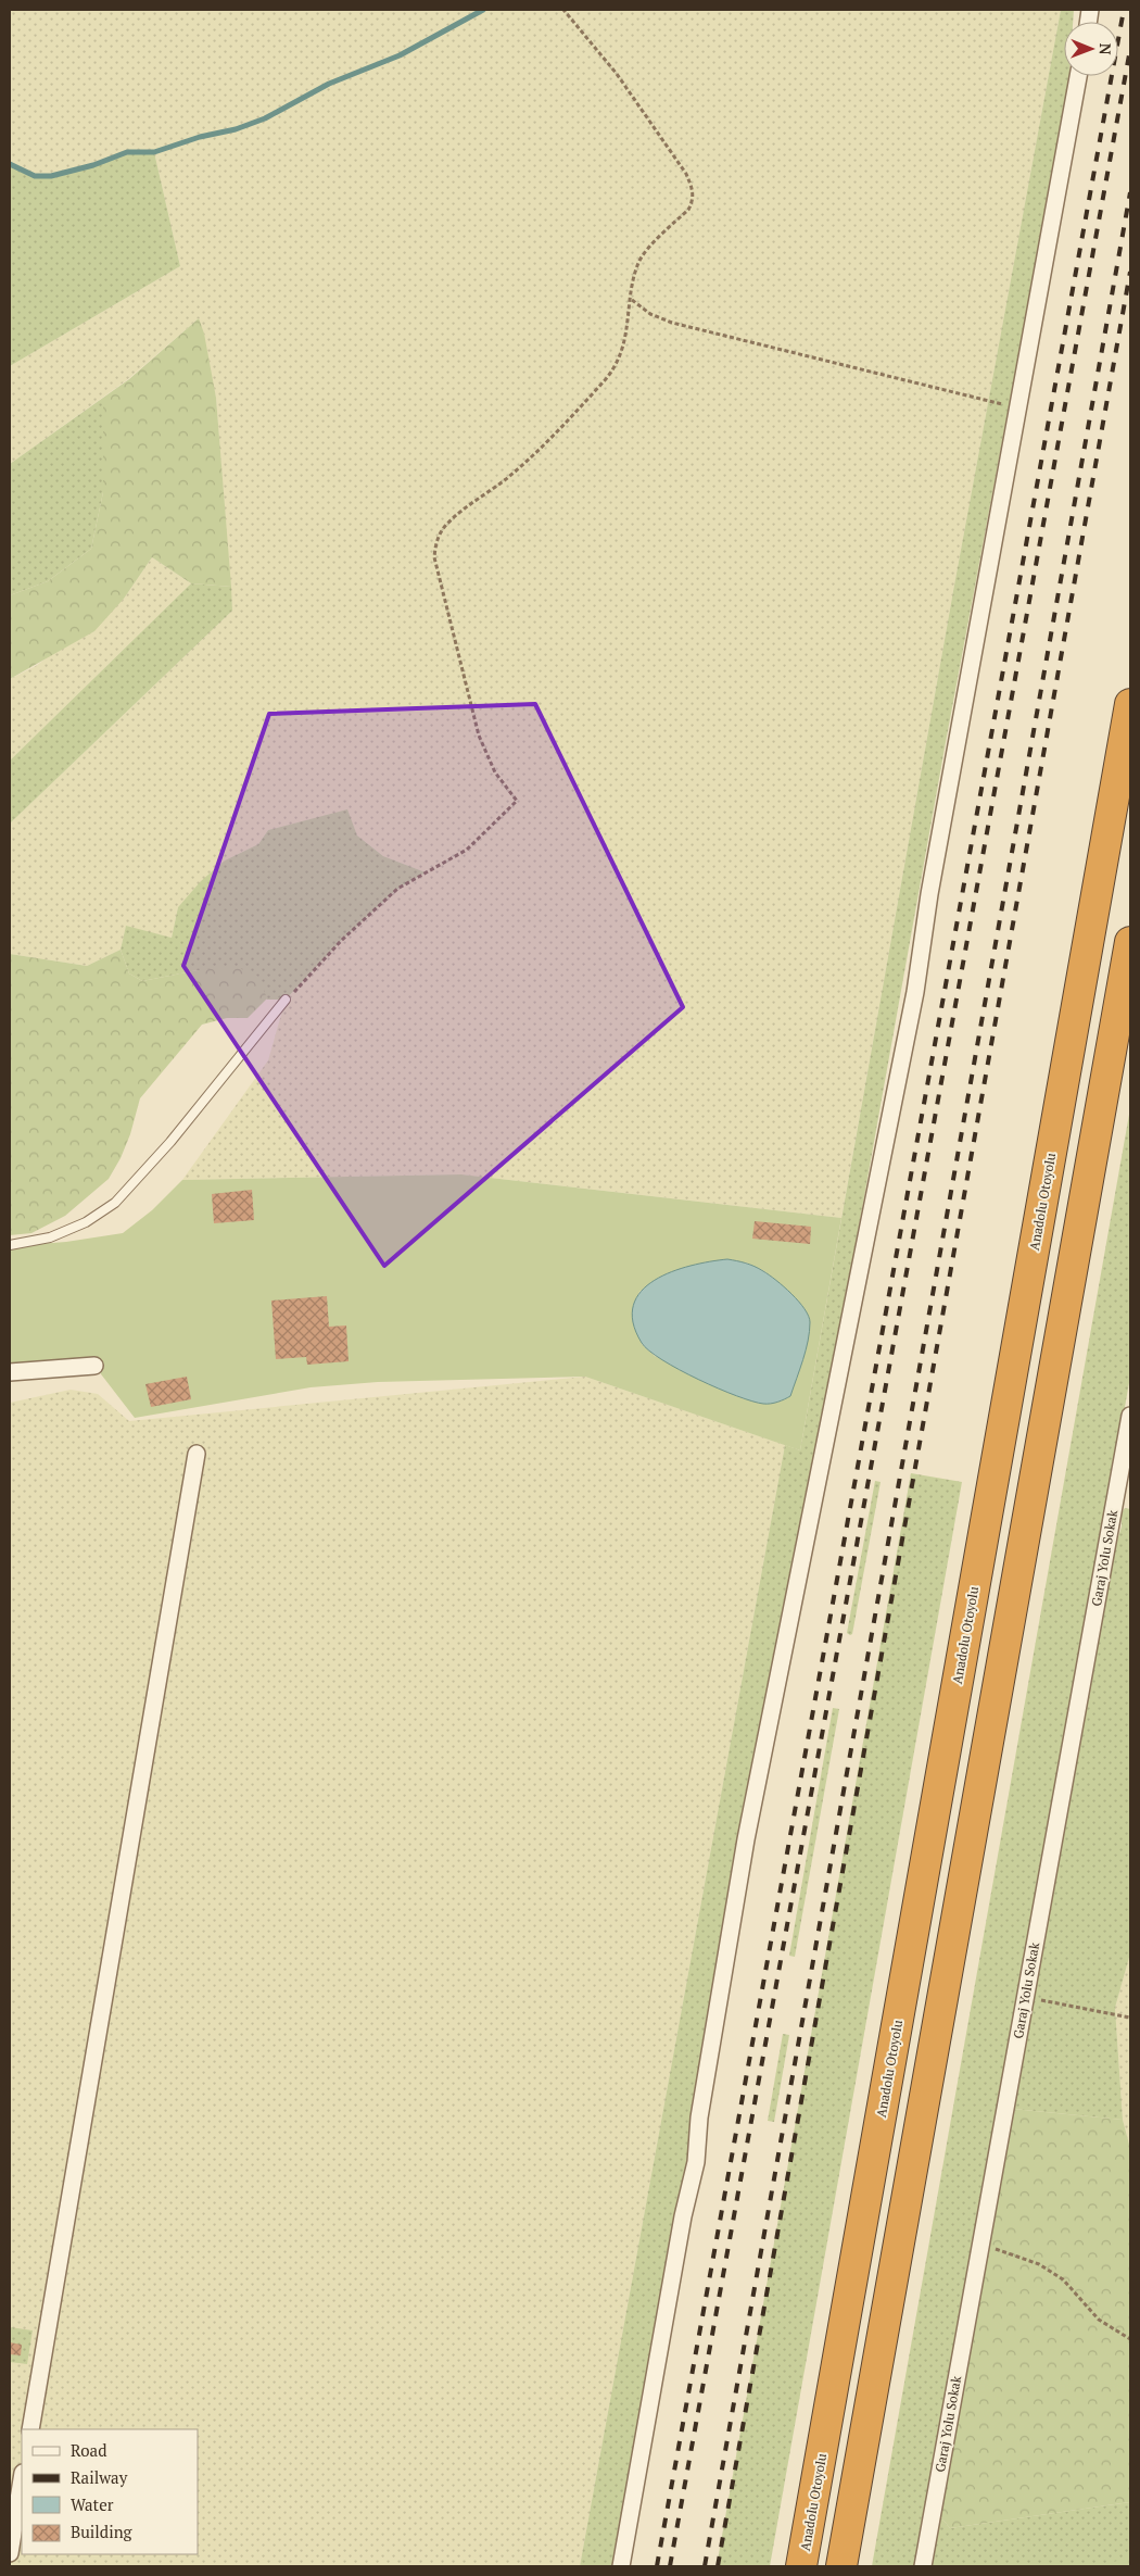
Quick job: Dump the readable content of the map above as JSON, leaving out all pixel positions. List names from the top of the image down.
{
  "streets": {
    "highway": ["Anadolu Otoyolu"],
    "street": ["Garaj Yolu Sokak"]
  },
  "legend": [
    "Road",
    "Railway",
    "Water",
    "Building"
  ],
  "north": "right"
}
